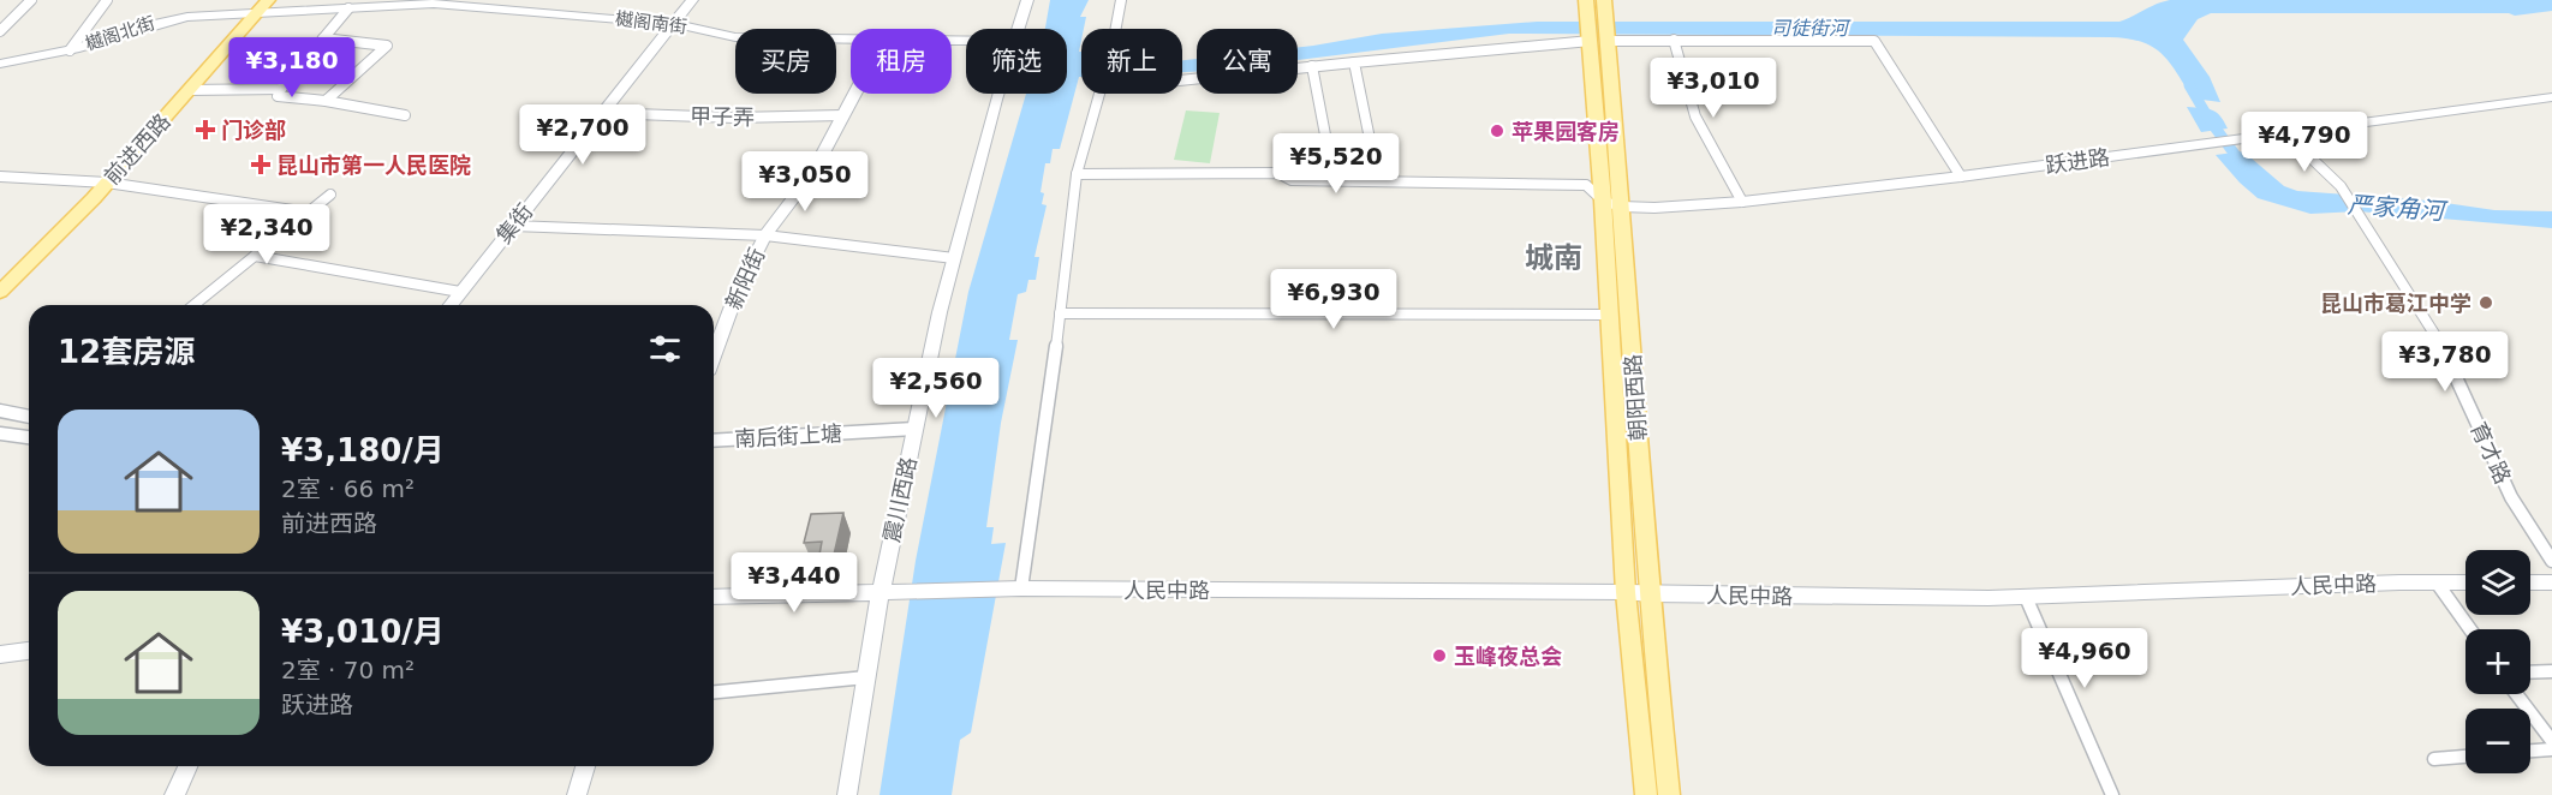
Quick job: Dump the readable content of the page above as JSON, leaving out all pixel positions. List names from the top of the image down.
{
  "streets": {
    "main road": ["前进西路", "朝阳西路"],
    "street": [
      "樾阁南街",
      "樾阁北街",
      "甲子弄",
      "跃进路",
      "集街",
      "新阳街",
      "南后街上塘",
      "育才路",
      "震川西路",
      "人民中路"
    ]
  },
  "crossings": [
    ["樾阁南街", "樾阁北街"],
    ["樾阁南街", "前进西路"],
    ["樾阁南街", "集街"],
    ["樾阁北街", "前进西路"],
    ["甲子弄", "集街"],
    ["甲子弄", "新阳街"],
    ["跃进路", "朝阳西路"],
    ["跃进路", "育才路"],
    ["朝阳西路", "人民中路"],
    ["南后街上塘", "震川西路"],
    ["震川西路", "人民中路"]
  ],
  "districts": ["城南"],
  "water": ["司徒街河", "严家角河"],
  "places": {
    "health": ["门诊部", "昆山市第一人民医院"],
    "other": ["苹果园客房", "昆山市葛江中学", "玉峰夜总会"]
  },
  "page": {
    "chip": [
      "买房",
      "租房",
      "筛选",
      "新上",
      "公寓"
    ],
    "price": [
      "¥3,180",
      "¥3,010",
      "¥2,700",
      "¥4,790",
      "¥5,520",
      "¥3,050",
      "¥2,340",
      "¥6,930",
      "¥3,780",
      "¥2,560",
      "¥3,440",
      "¥4,960"
    ],
    "heading": "12套房源",
    "list": [
      {
        "name": "¥3,180/月",
        "note": "2室 · 66 m² · 前进西路"
      },
      {
        "name": "¥3,010/月",
        "note": "2室 · 70 m² · 跃进路"
      }
    ],
    "map_buttons": ["+", "−"]
  }
}
